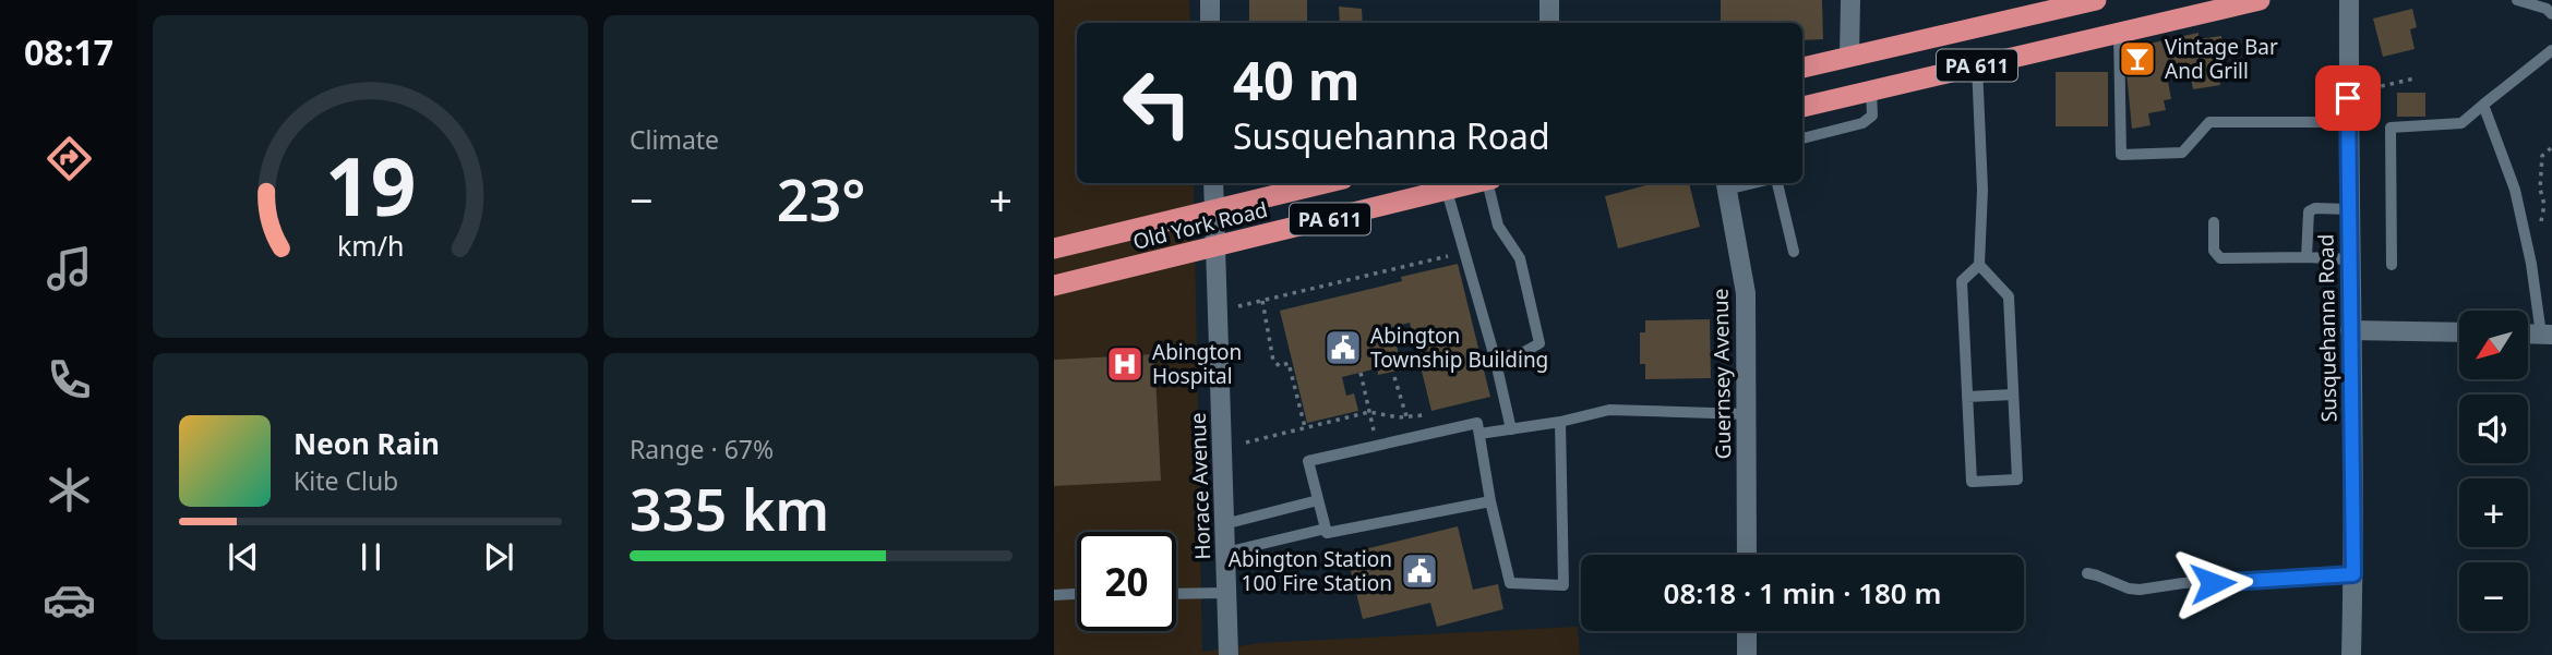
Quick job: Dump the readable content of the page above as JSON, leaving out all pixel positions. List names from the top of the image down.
{
  "streets": {
    "highway": ["PA 611", "Old York Road"],
    "street": ["Susquehanna Road", "Guernsey Avenue", "Horace Avenue"]
  },
  "crossings": [
    ["Old York Road", "Horace Avenue"]
  ],
  "places": {
    "bar": ["Vintage Bar And Grill"],
    "public building": ["Abington Township Building", "Abington Station 100 Fire Station"],
    "hospital": ["Abington Hospital"]
  },
  "north": "bottom left",
  "page": {
    "tabs": "08:17",
    "tile": [
      "Climate",
      ["Range · 67%", "335 km"]
    ],
    "turn": ["40 m", "Susquehanna Road"],
    "heat": ["−", "23°", "+"],
    "map_buttons": ["+", "−"],
    "song": ["Neon Rain", "Kite Club"],
    "limit": "20",
    "trip": "08:18 · 1 min · 180 m",
    "gauge": ["19", "km/h"]
  }
}
